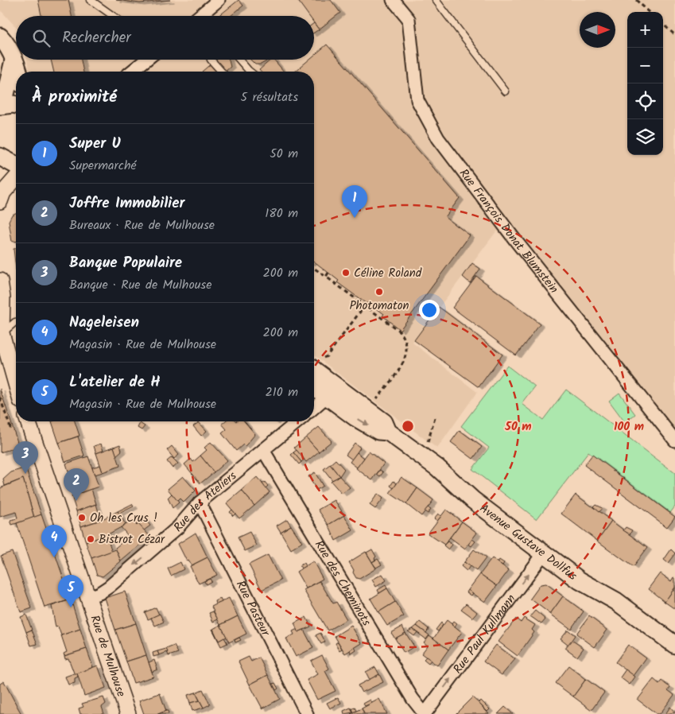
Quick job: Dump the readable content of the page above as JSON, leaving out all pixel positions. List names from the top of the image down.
{
  "streets": {
    "main road": ["Avenue Gustave Dollfus"],
    "street": [
      "Rue François Donat Blumstein",
      "Rue des Ateliers",
      "Rue des Cheminots",
      "Rue Pasteur",
      "Rue Paul Kullmann",
      "Rue de Mulhouse"
    ]
  },
  "crossings": [
    ["Rue des Ateliers", "Rue des Cheminots"],
    ["Rue des Ateliers", "Rue Pasteur"],
    ["Rue des Ateliers", "Rue de Mulhouse"],
    ["Avenue Gustave Dollfus", "Rue Paul Kullmann"],
    ["Rue des Cheminots", "Rue Paul Kullmann"]
  ],
  "one_way": ["Rue des Ateliers", "Rue Paul Kullmann"],
  "places": [
    "Céline Roland",
    "Photomaton",
    "Oh les Crus !",
    "Bistrot Cézar"
  ],
  "north": "right",
  "page": {
    "map_buttons": ["+", "−"],
    "search": "Rechercher",
    "heading": ["À proximité", "5 résultats"],
    "list": [
      {
        "mark": "1",
        "name": "Super U",
        "note": "Supermarché",
        "value": "50 m"
      },
      {
        "mark": "2",
        "name": "Joffre Immobilier",
        "note": "Bureaux · Rue de Mulhouse",
        "value": "180 m"
      },
      {
        "mark": "3",
        "name": "Banque Populaire",
        "note": "Banque · Rue de Mulhouse",
        "value": "200 m"
      },
      {
        "mark": "4",
        "name": "Nageleisen",
        "note": "Magasin · Rue de Mulhouse",
        "value": "200 m"
      },
      {
        "mark": "5",
        "name": "L'atelier de H",
        "note": "Magasin · Rue de Mulhouse",
        "value": "210 m"
      }
    ],
    "pins": [
      "1",
      "3",
      "2",
      "4",
      "5"
    ]
  },
  "rings": ["50 m", "100 m"]
}
